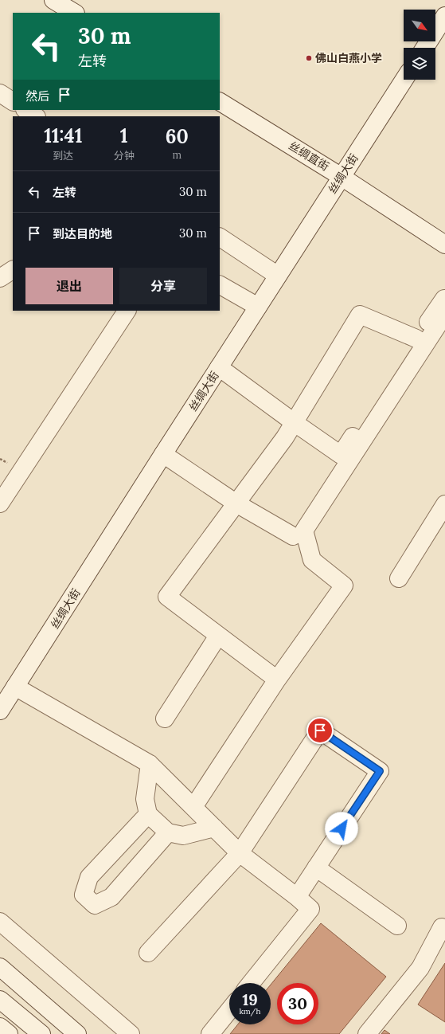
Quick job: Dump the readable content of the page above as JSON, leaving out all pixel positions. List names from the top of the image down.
{
  "streets": {
    "street": ["丝绸直街", "丝绸大街"]
  },
  "crossings": [
    ["丝绸直街", "丝绸大街"]
  ],
  "places": ["佛山白燕小学"],
  "north": "bottom right",
  "page": {
    "turn": ["30 m", "左转"],
    "then": "然后",
    "eta": [
      "11:41",
      "到达",
      "1",
      "分钟",
      "60",
      "m"
    ],
    "list": [
      {
        "name": "左转",
        "value": "30 m"
      },
      {
        "name": "到达目的地",
        "value": "30 m"
      }
    ],
    "buttons": ["退出", "分享"],
    "speed": "19 km/h",
    "limit": "30"
  }
}
